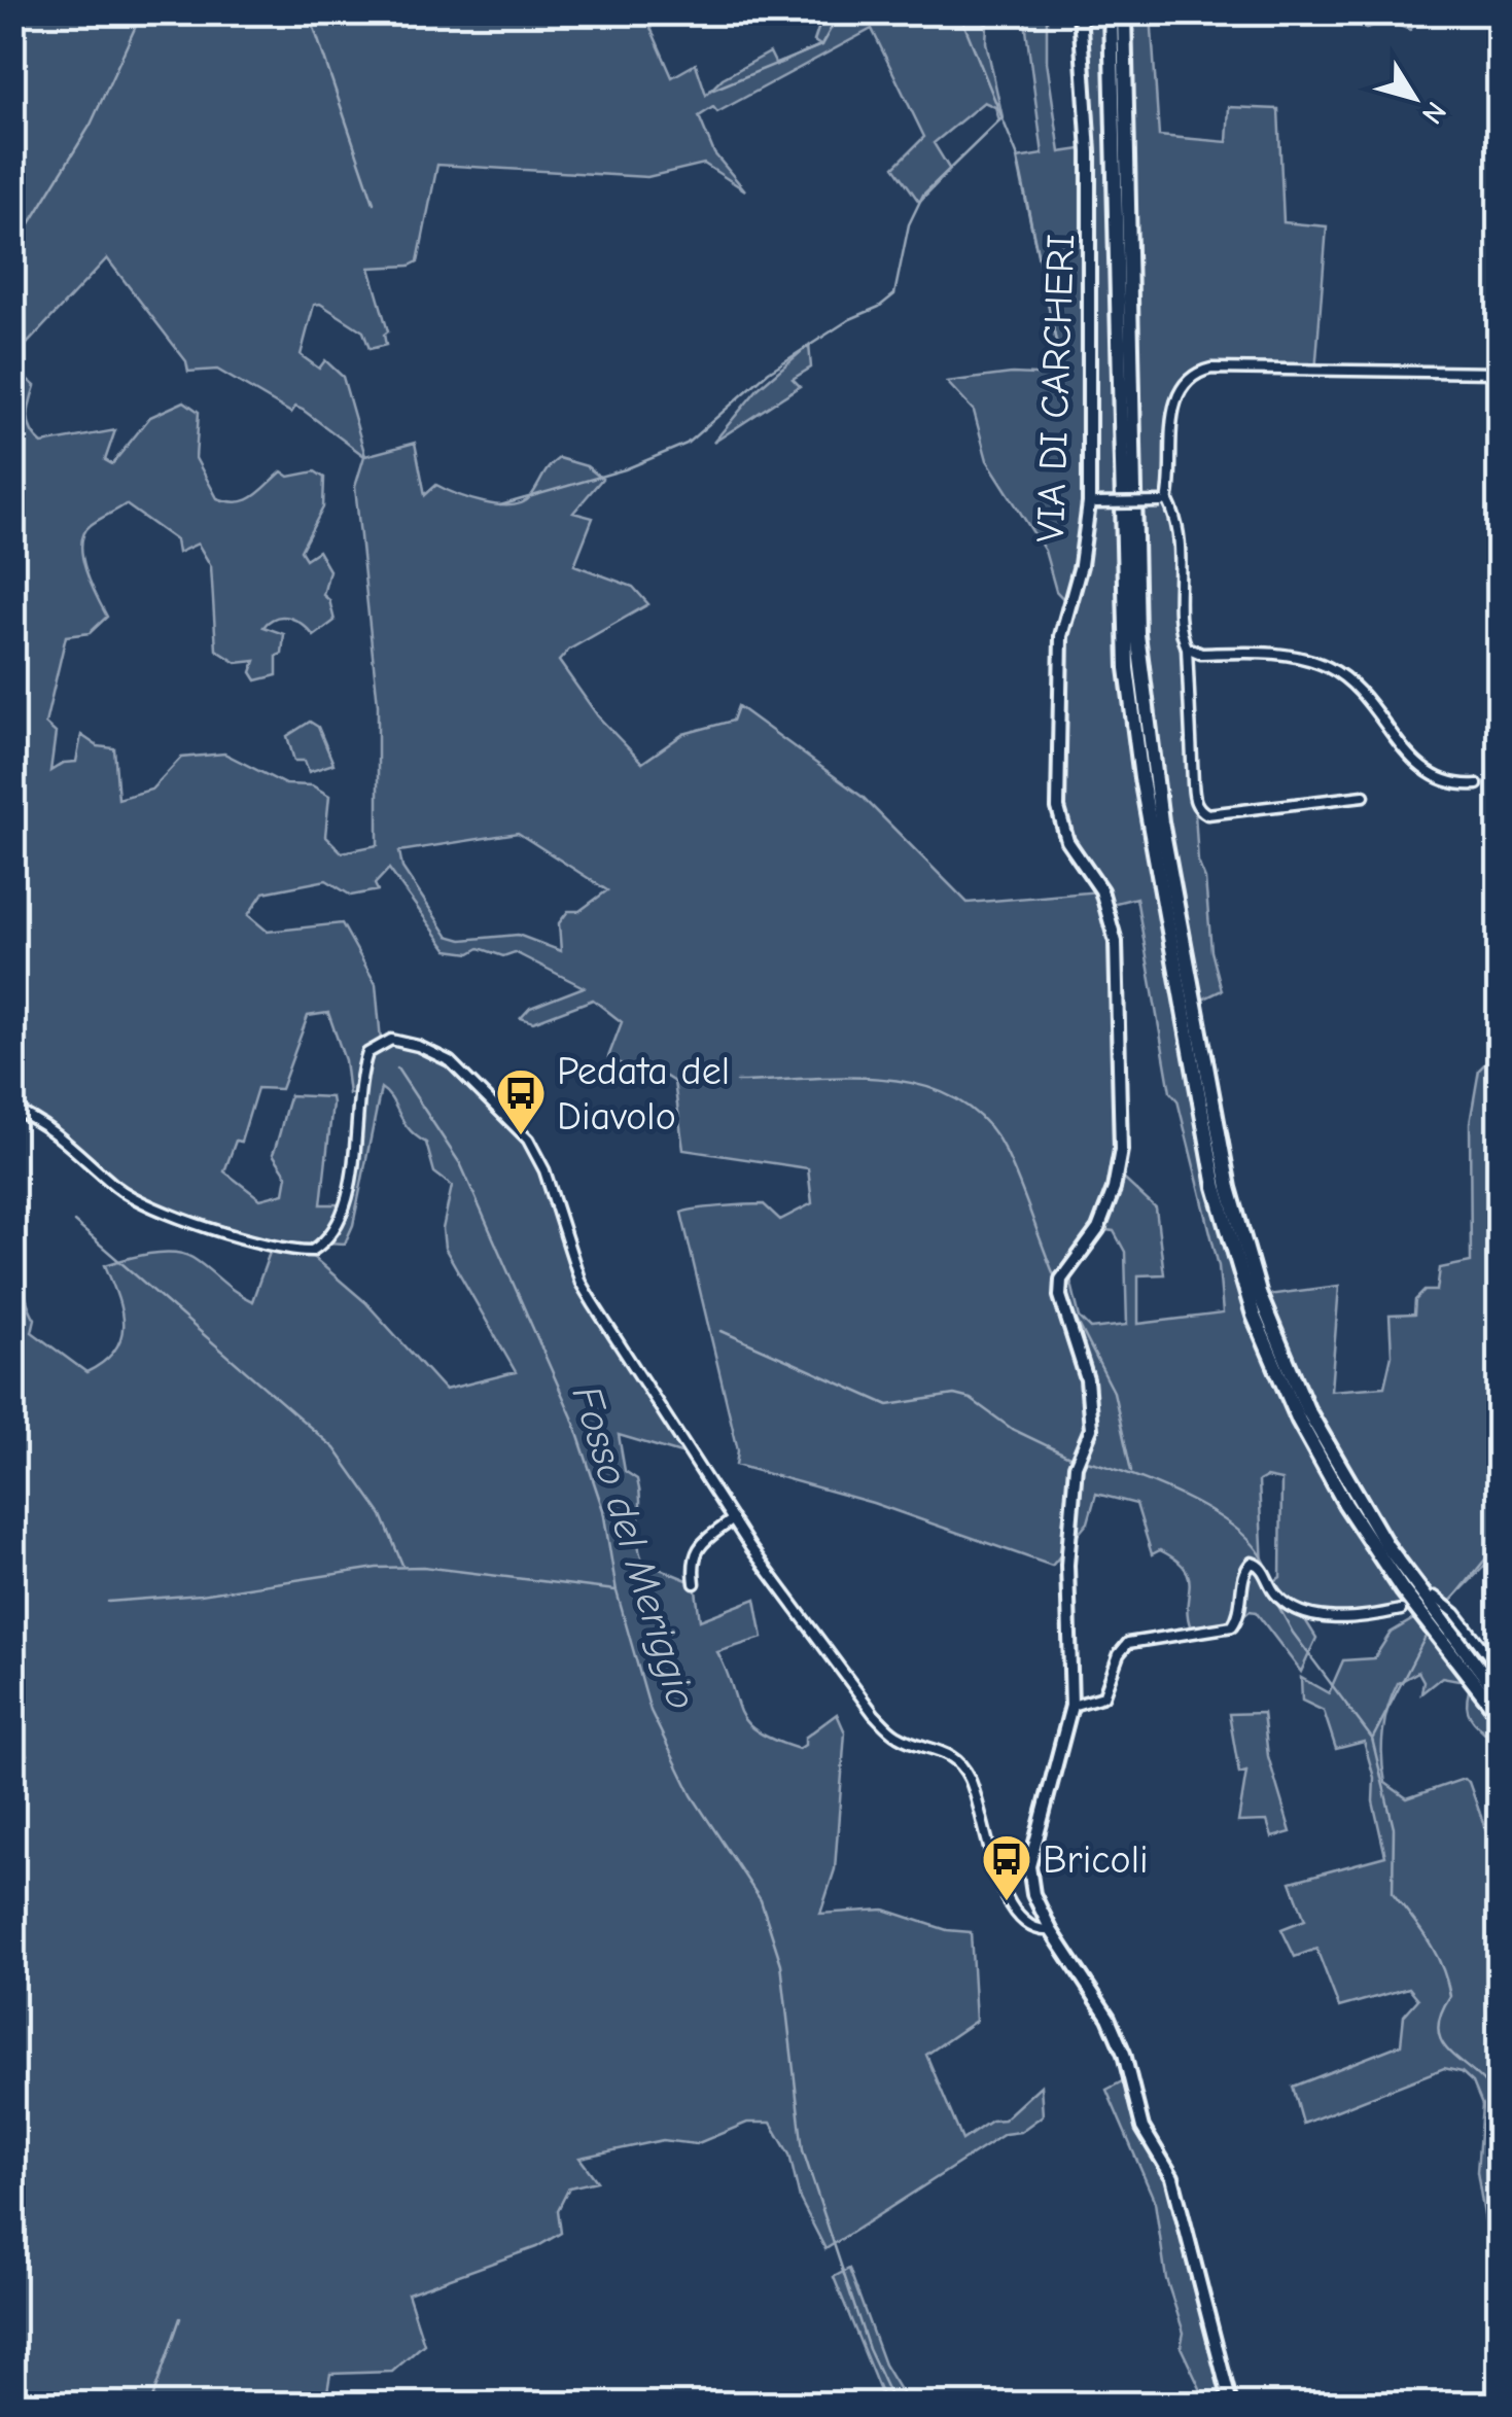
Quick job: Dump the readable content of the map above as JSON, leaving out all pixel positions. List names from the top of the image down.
{
  "streets": {
    "street": ["VIA DI CARCHERI"]
  },
  "water": ["Fosso del Meriggio"],
  "places": {
    "bus stop": ["Pedata del Diavolo", "Bricoli"]
  },
  "north": "bottom right"
}
